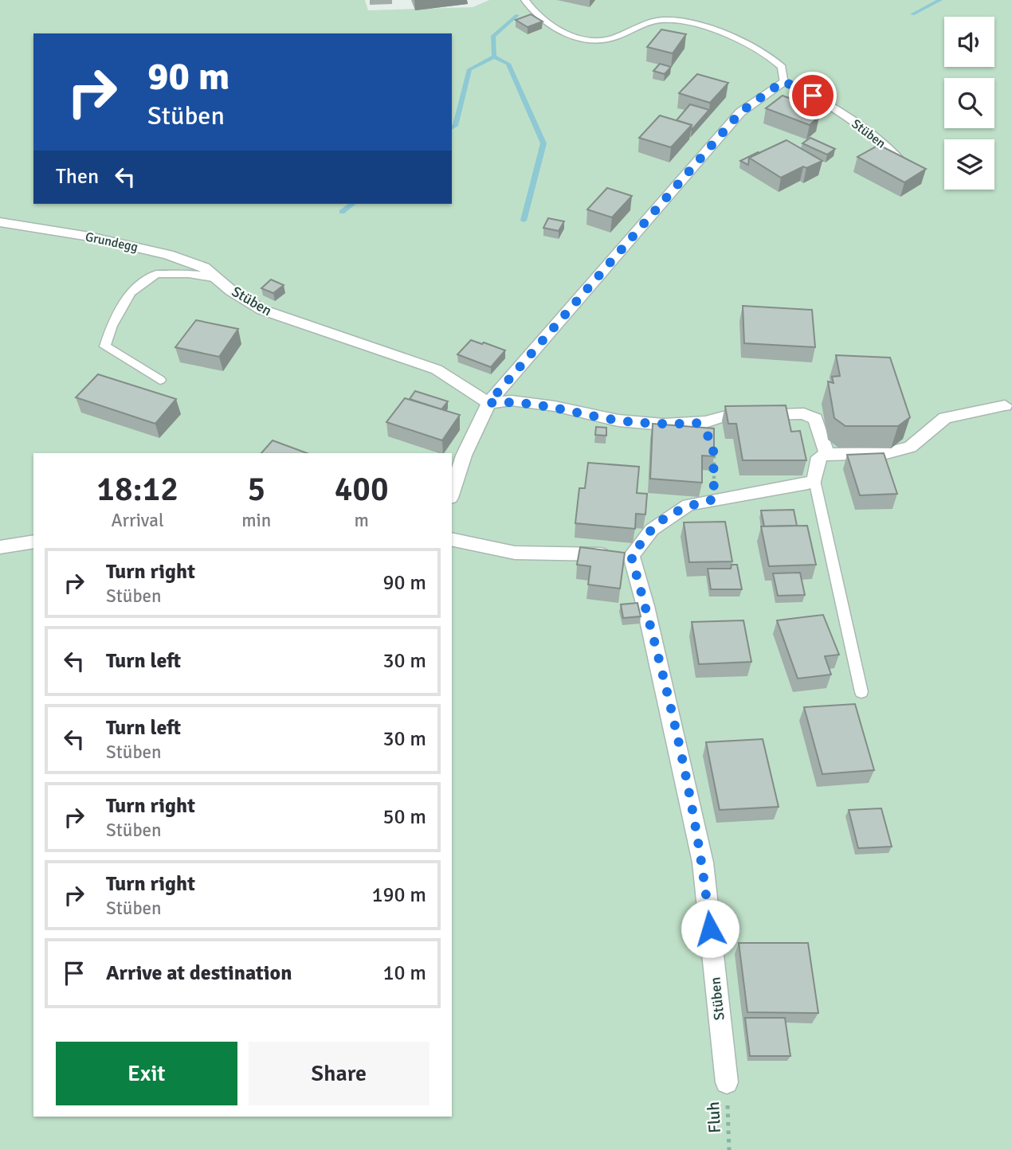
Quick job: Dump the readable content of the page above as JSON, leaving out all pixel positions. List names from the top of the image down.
{
  "streets": {
    "street": ["Stüben", "Grundegg"],
    "path": ["Fluh"]
  },
  "crossings": [
    ["Stüben", "Grundegg"],
    ["Stüben", "Fluh"]
  ],
  "page": {
    "turn": ["90 m", "Stüben"],
    "then": "Then",
    "eta": [
      "18:12",
      "Arrival",
      "5",
      "min",
      "400",
      "m"
    ],
    "list": [
      {
        "name": "Turn right",
        "note": "Stüben",
        "value": "90 m"
      },
      {
        "name": "Turn left",
        "value": "30 m"
      },
      {
        "name": "Turn left",
        "note": "Stüben",
        "value": "30 m"
      },
      {
        "name": "Turn right",
        "note": "Stüben",
        "value": "50 m"
      },
      {
        "name": "Turn right",
        "note": "Stüben",
        "value": "190 m"
      },
      {
        "name": "Arrive at destination",
        "value": "10 m"
      }
    ],
    "buttons": ["Exit", "Share"]
  }
}
